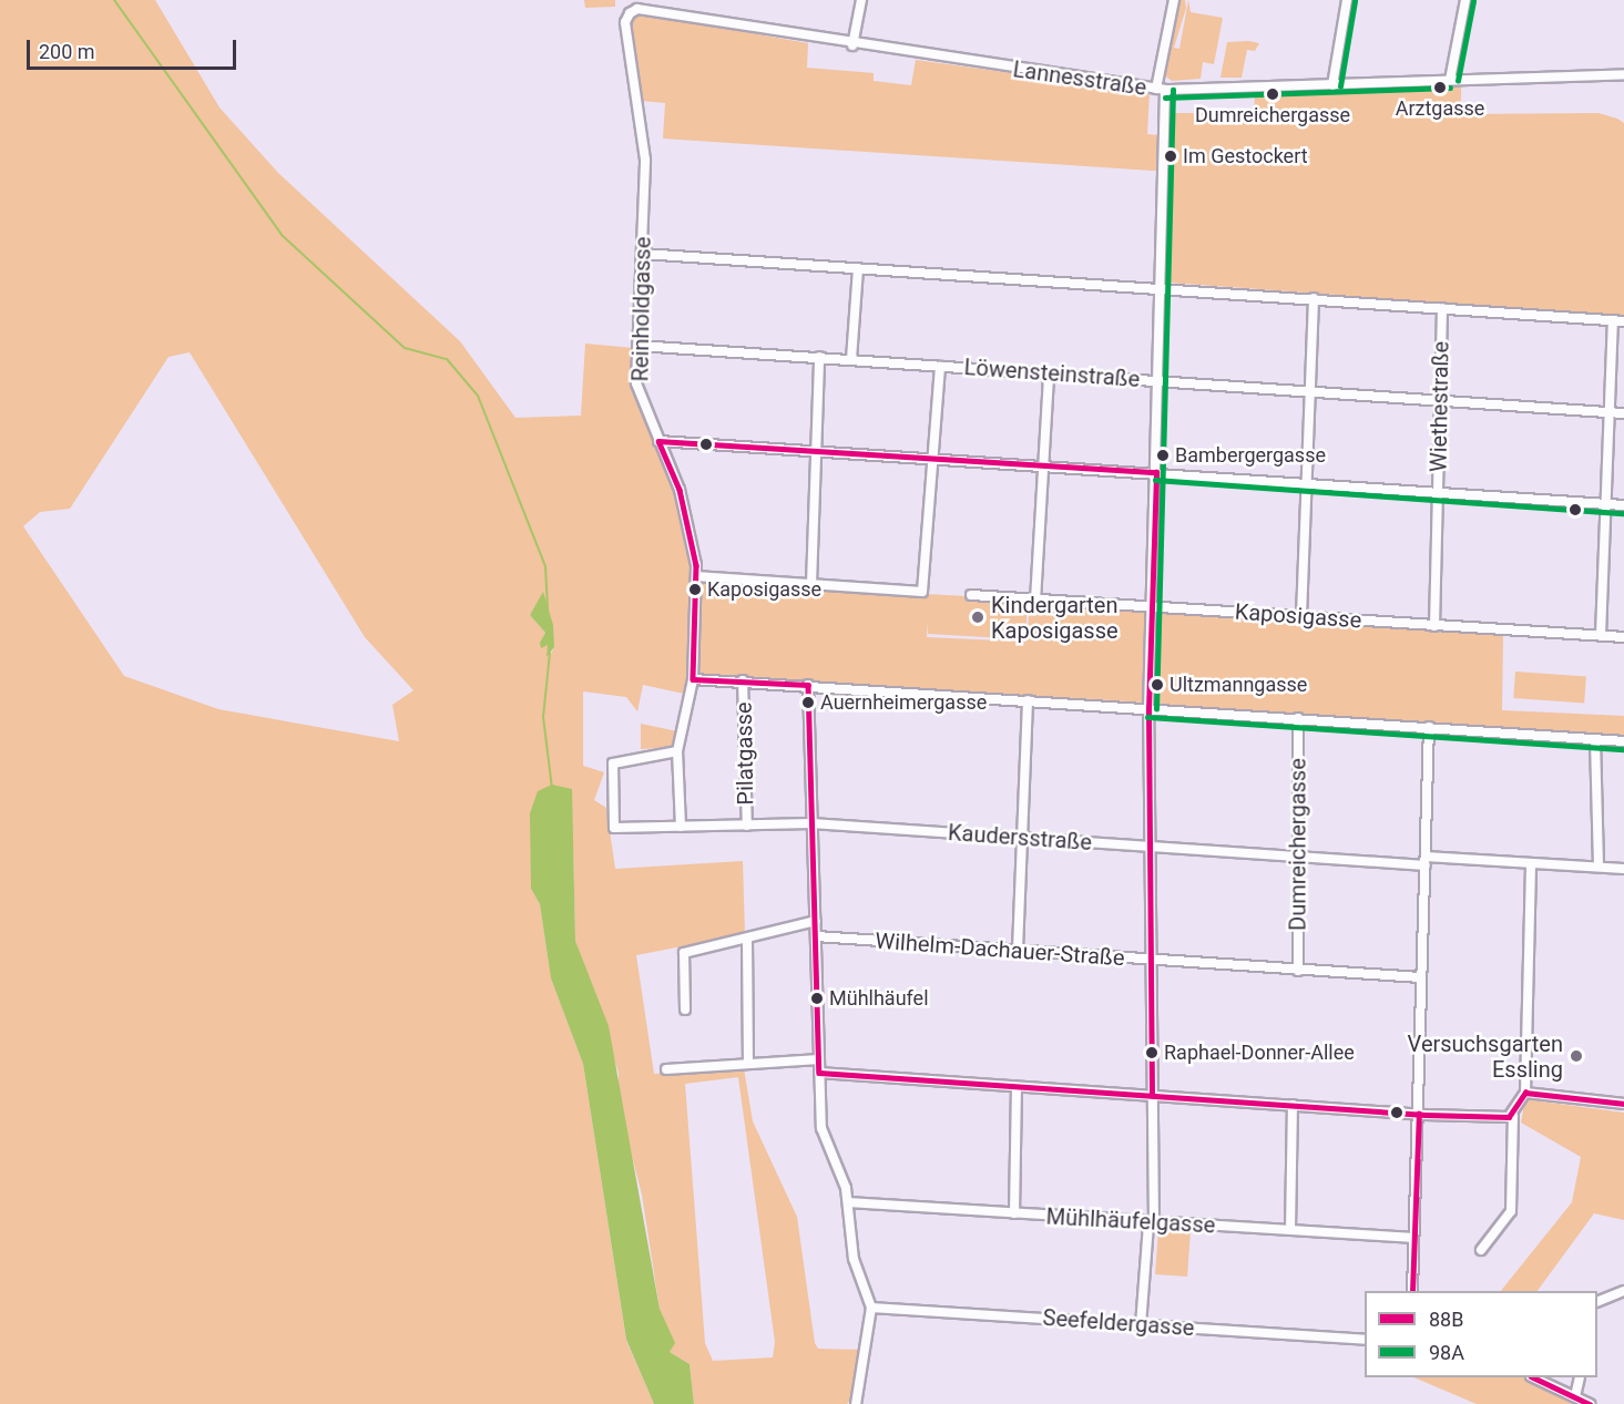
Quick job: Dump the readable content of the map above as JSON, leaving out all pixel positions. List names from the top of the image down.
{
  "streets": {
    "street": [
      "Lannesstraße",
      "Reinholdgasse",
      "Löwensteinstraße",
      "Wiethestraße",
      "Kaposigasse",
      "Pilatgasse",
      "Kaudersstraße",
      "Dumreichergasse",
      "Wilhelm-Dachauer-Straße",
      "Mühlhäufelgasse",
      "Seefeldergasse"
    ]
  },
  "crossings": [
    ["Lannesstraße", "Reinholdgasse"],
    ["Reinholdgasse", "Löwensteinstraße"],
    ["Reinholdgasse", "Kaudersstraße"],
    ["Löwensteinstraße", "Wiethestraße"],
    ["Wiethestraße", "Kaposigasse"],
    ["Pilatgasse", "Kaudersstraße"],
    ["Kaudersstraße", "Dumreichergasse"],
    ["Dumreichergasse", "Wilhelm-Dachauer-Straße"]
  ],
  "places": [
    "Arztgasse",
    "Dumreichergasse",
    "Im Gestockert",
    "Bambergergasse",
    "Kaposigasse",
    "Kindergarten Kaposigasse",
    "Ultzmanngasse",
    "Auernheimergasse",
    "Mühlhäufel",
    "Raphael-Donner-Allee",
    "Versuchsgarten Essling"
  ],
  "lines": ["transit line 98A", "transit line 88B"],
  "legend": ["88B", "98A"],
  "scale_bar": "200 m"
}
